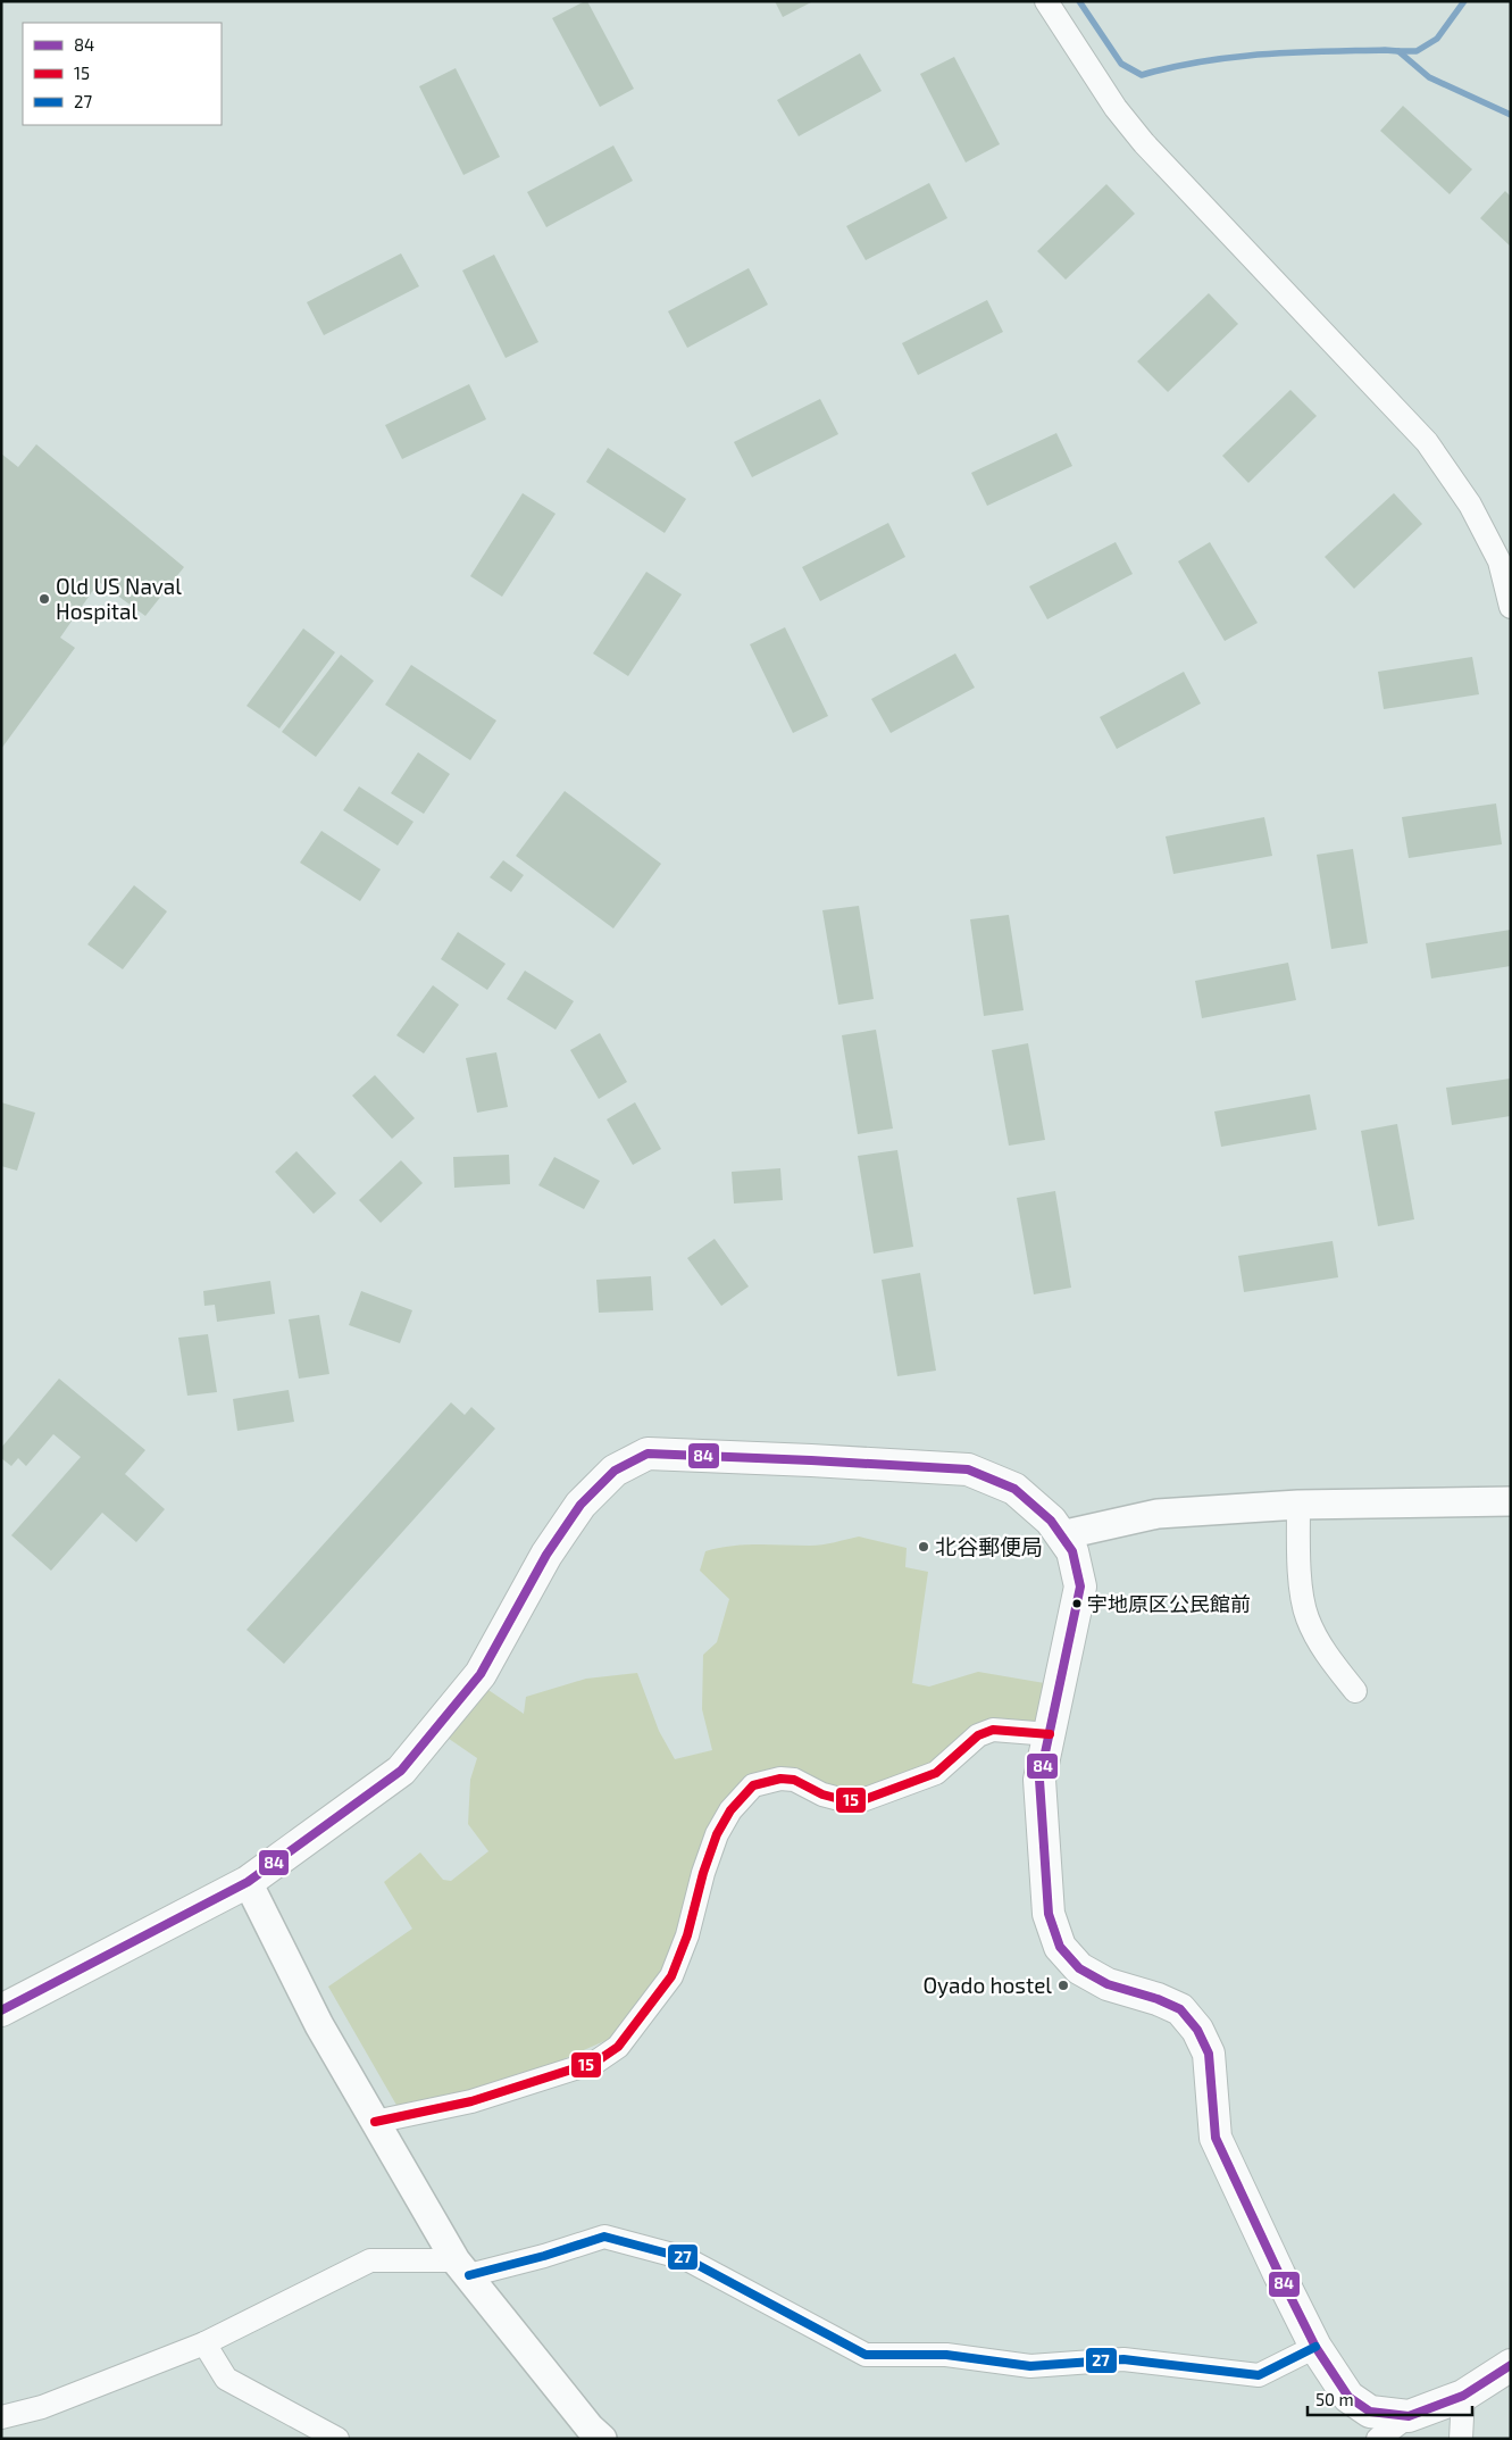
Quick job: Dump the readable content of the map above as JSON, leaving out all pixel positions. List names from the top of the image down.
{
  "places": [
    "Old US Naval Hospital",
    "北谷郵便局",
    "宇地原区公民館前",
    "Oyado hostel"
  ],
  "lines": ["transit line 84", "transit line 15", "transit line 27"],
  "legend": ["84", "15", "27"],
  "scale_bar": "50 m"
}
